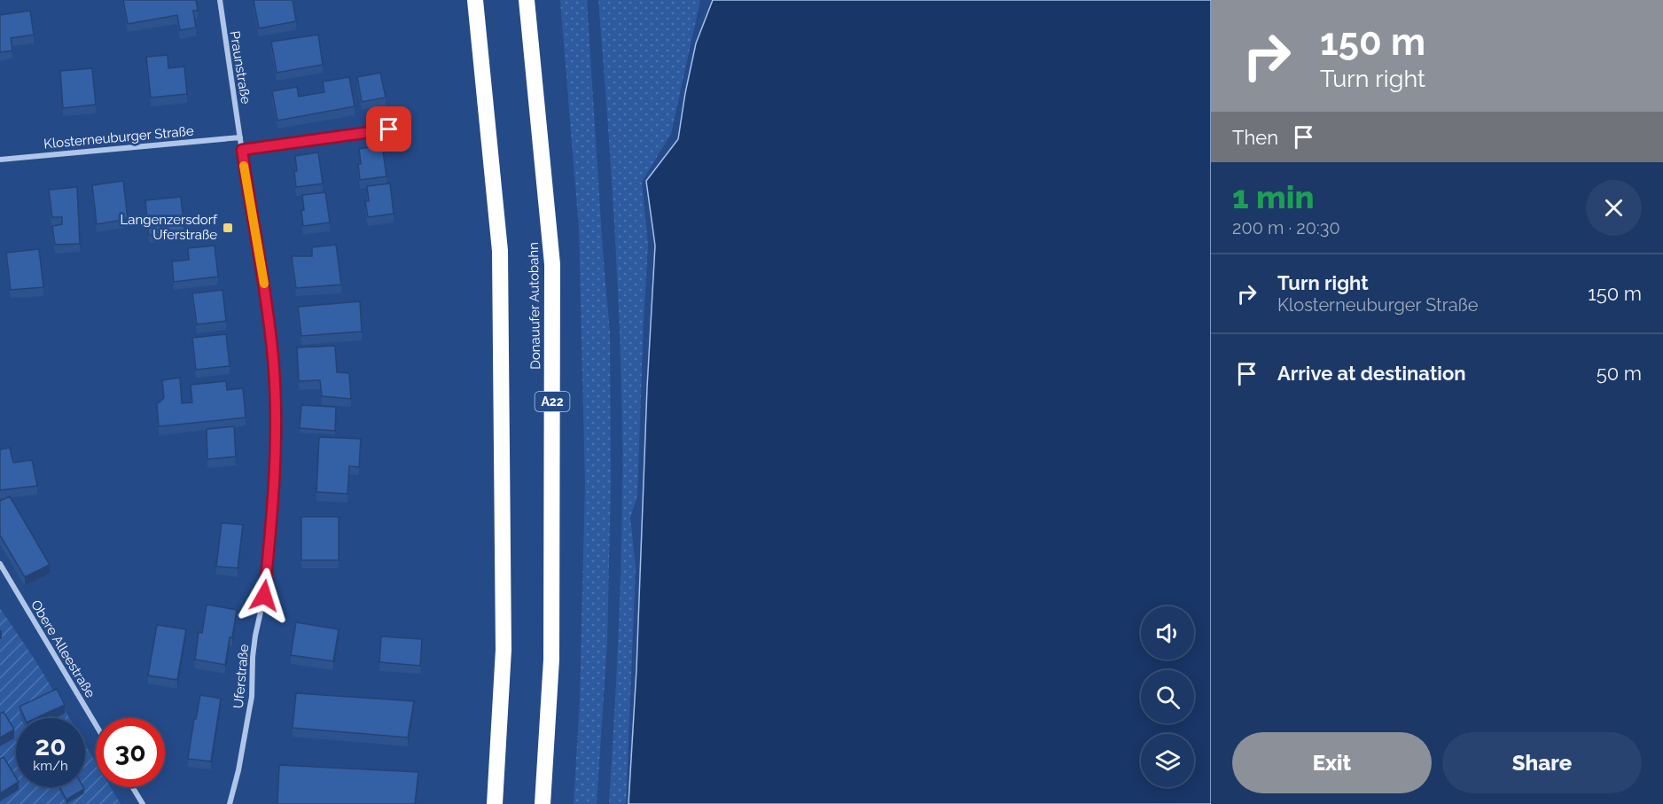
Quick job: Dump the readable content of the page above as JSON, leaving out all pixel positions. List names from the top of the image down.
{
  "streets": {
    "highway": ["Donauufer Autobahn", "A22"],
    "street": [
      "Praunstraße",
      "Klosterneuburger Straße",
      "Obere Alleestraße",
      "Uferstraße"
    ]
  },
  "crossings": [
    ["Praunstraße", "Klosterneuburger Straße"],
    ["Praunstraße", "Uferstraße"],
    ["Klosterneuburger Straße", "Uferstraße"]
  ],
  "places": {
    "transit": ["Langenzersdorf Uferstraße"]
  },
  "page": {
    "turn": ["150 m", "Turn right"],
    "then": "Then",
    "heading": ["1 min", "200 m · 20:30"],
    "list": [
      {
        "name": "Turn right",
        "note": "Klosterneuburger Straße",
        "value": "150 m"
      },
      {
        "name": "Arrive at destination",
        "value": "50 m"
      }
    ],
    "speed": "20 km/h",
    "limit": "30",
    "buttons": ["Exit", "Share"]
  }
}
